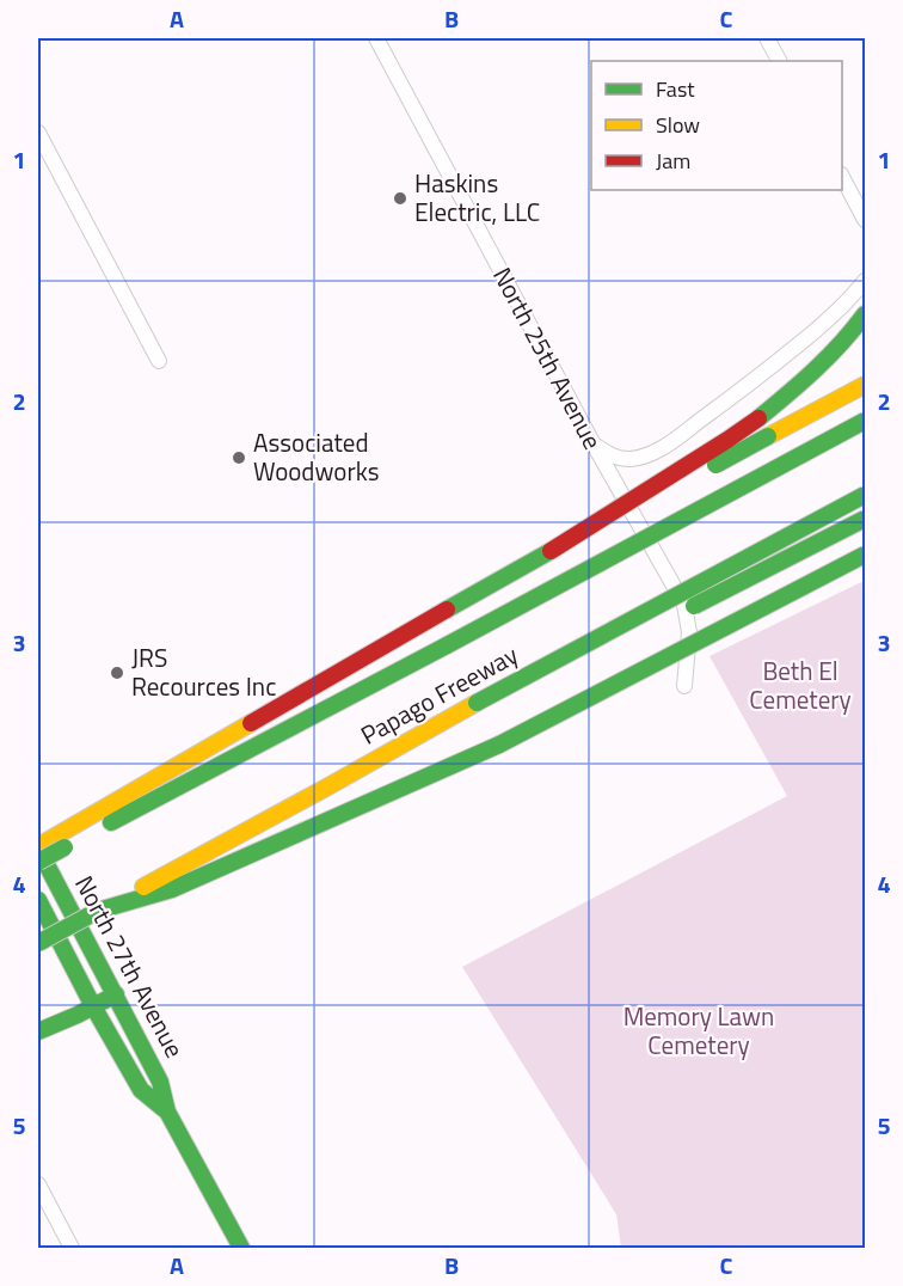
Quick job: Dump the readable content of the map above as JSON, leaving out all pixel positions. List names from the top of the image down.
{
  "streets": {
    "main road": ["Papago Freeway", "North 27th Avenue"],
    "street": ["North 25th Avenue"]
  },
  "parks": ["Beth El Cemetery", "Memory Lawn Cemetery"],
  "places": ["Haskins Electric, LLC", "Associated Woodworks", "JRS Recources Inc"],
  "legend": ["Fast", "Slow", "Jam"],
  "grid": {
    "columns": ["A", "B", "C"],
    "rows": [
      "1",
      "2",
      "3",
      "4",
      "5"
    ]
  }
}
